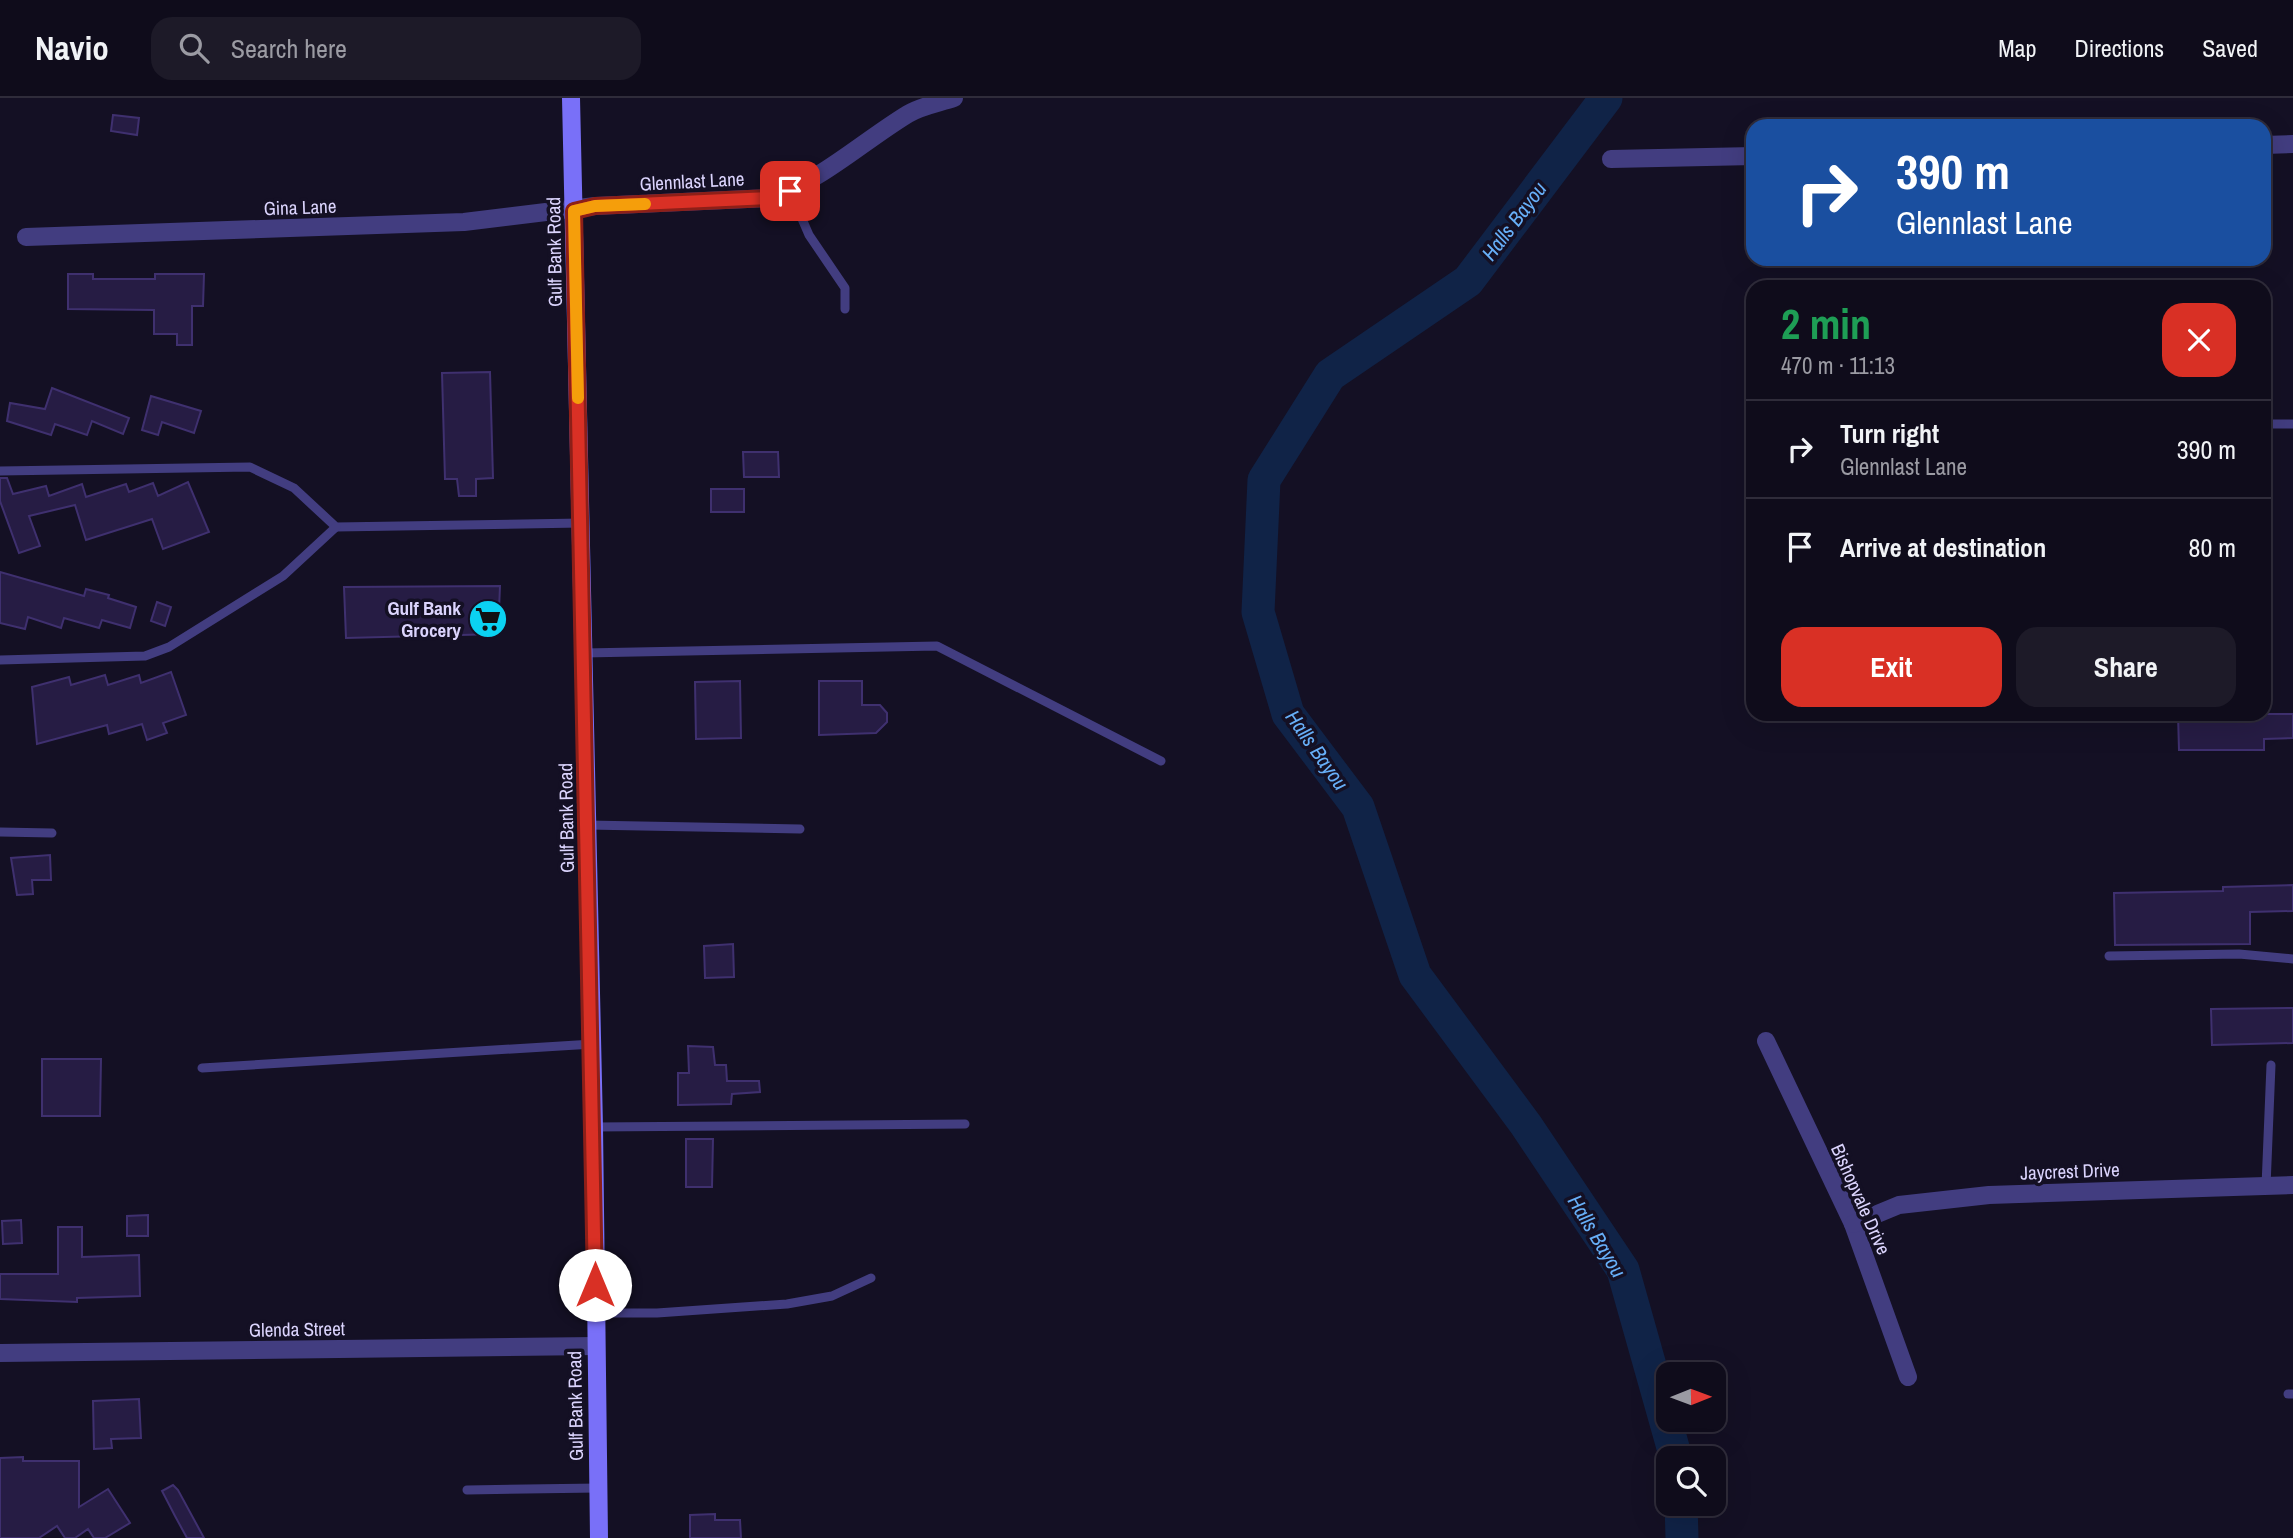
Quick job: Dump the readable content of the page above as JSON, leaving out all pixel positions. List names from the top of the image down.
{
  "streets": {
    "main road": ["Gulf Bank Road"],
    "street": [
      "Glennlast Lane",
      "Gina Lane",
      "Jaycrest Drive",
      "Bishopvale Drive",
      "Glenda Street"
    ]
  },
  "crossings": [
    ["Glennlast Lane", "Gina Lane"],
    ["Glennlast Lane", "Gulf Bank Road"],
    ["Gina Lane", "Gulf Bank Road"],
    ["Gulf Bank Road", "Glenda Street"],
    ["Jaycrest Drive", "Bishopvale Drive"]
  ],
  "water": ["Halls Bayou"],
  "places": {
    "supermarket": ["Gulf Bank Grocery"]
  },
  "north": "right",
  "page": {
    "header": "Navio",
    "search": "Search here",
    "nav": ["Map", "Directions", "Saved"],
    "turn": ["390 m", "Glennlast Lane"],
    "heading": ["2 min", "470 m · 11:13"],
    "list": [
      {
        "name": "Turn right",
        "note": "Glennlast Lane",
        "value": "390 m"
      },
      {
        "name": "Arrive at destination",
        "value": "80 m"
      }
    ],
    "buttons": ["Exit", "Share"]
  }
}
